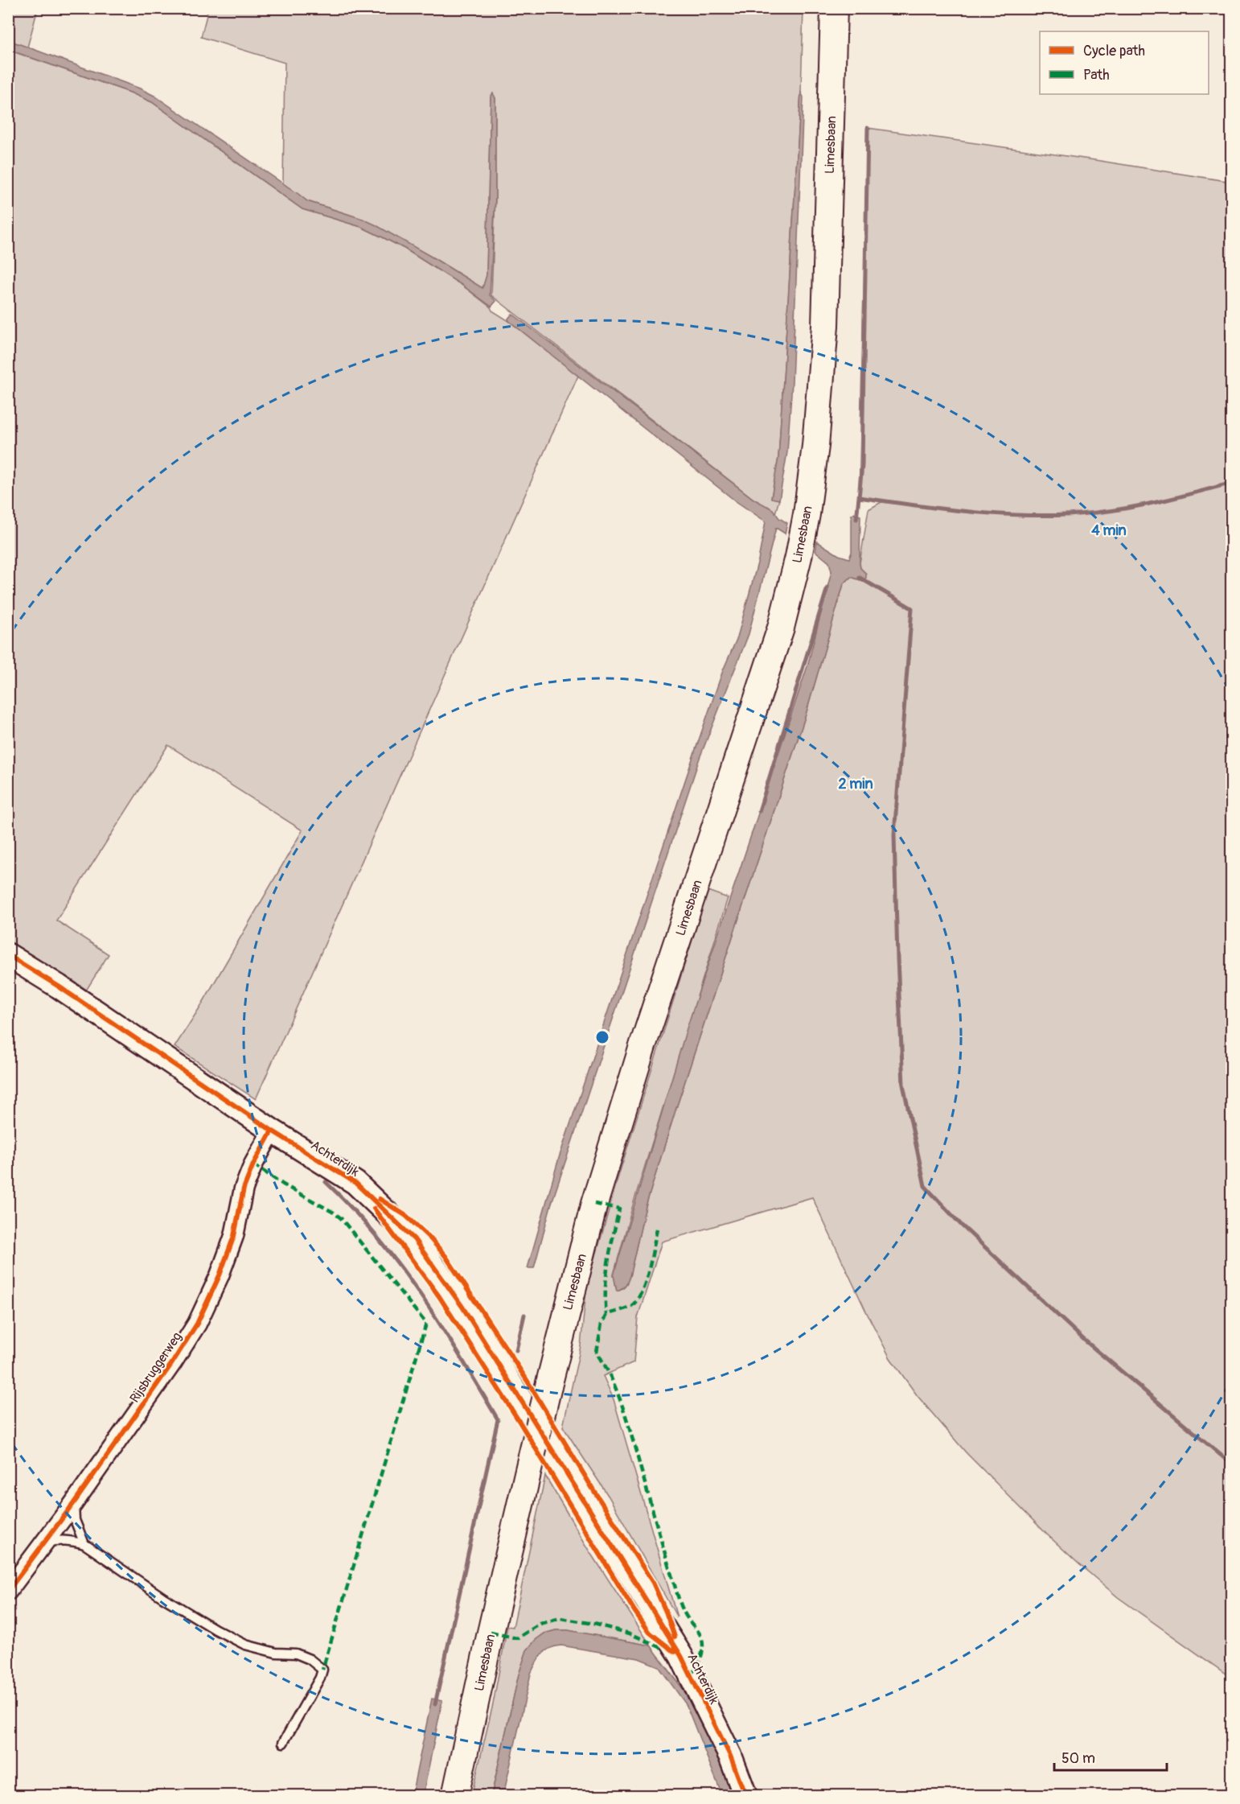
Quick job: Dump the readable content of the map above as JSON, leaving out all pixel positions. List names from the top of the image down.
{
  "streets": {
    "main road": ["Limesbaan"],
    "street": ["Achterdijk", "Rijsbruggerweg"]
  },
  "crossings": [
    ["Achterdijk", "Rijsbruggerweg"]
  ],
  "legend": ["Cycle path", "Path"],
  "scale_bar": "50 m",
  "rings": ["4 min", "2 min"]
}
